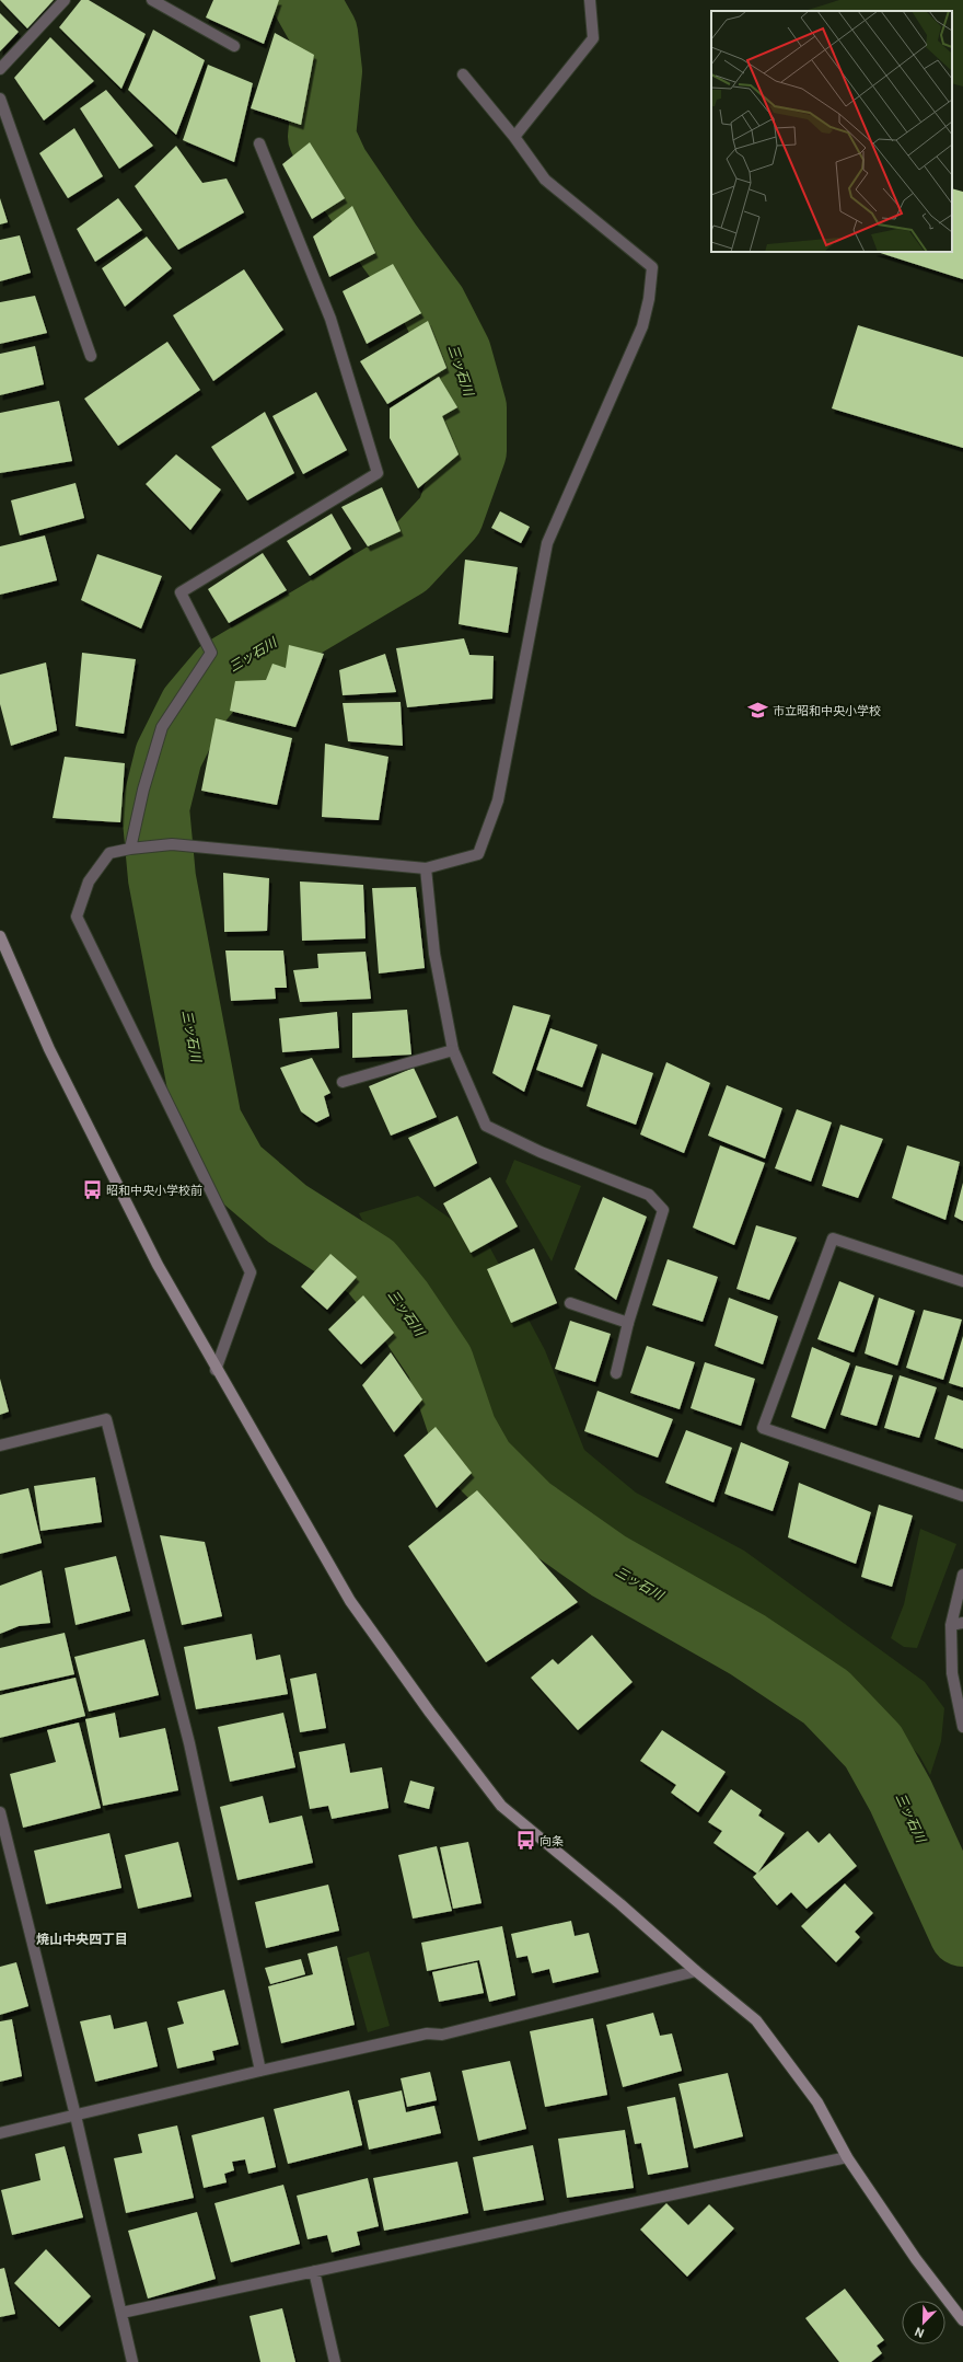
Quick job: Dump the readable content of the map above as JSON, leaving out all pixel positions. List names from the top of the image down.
{
  "districts": ["焼山中央四丁目"],
  "water": ["三ッ石川"],
  "places": {
    "school or university": ["市立昭和中央小学校"],
    "bus stop": ["昭和中央小学校前", "向条"]
  },
  "north": "bottom left"
}
